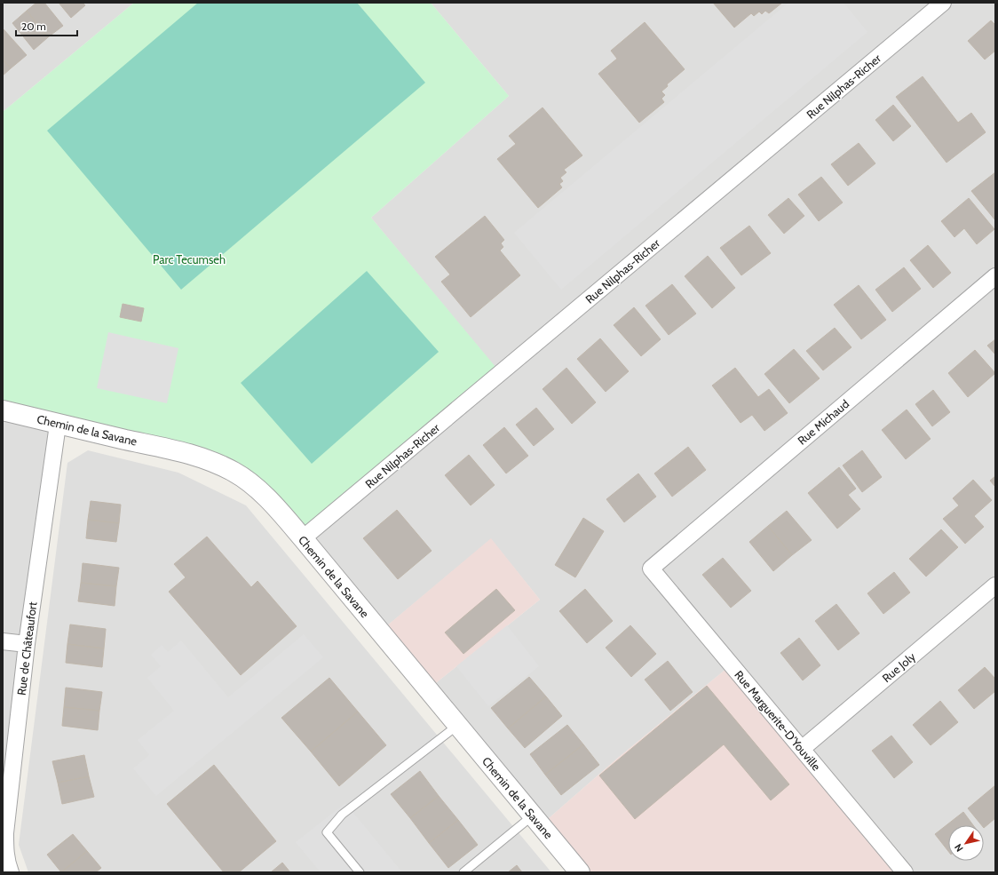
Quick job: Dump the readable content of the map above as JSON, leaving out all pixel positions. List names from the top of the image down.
{
  "streets": {
    "street": [
      "Rue Nilphas-Richer",
      "Rue Michaud",
      "Chemin de la Savane",
      "Rue de Châteaufort",
      "Rue Joly",
      "Rue Marguerite-D'Youville"
    ]
  },
  "crossings": [
    ["Rue Nilphas-Richer", "Chemin de la Savane"],
    ["Rue Michaud", "Rue Marguerite-D'Youville"],
    ["Chemin de la Savane", "Rue de Châteaufort"],
    ["Rue Joly", "Rue Marguerite-D'Youville"]
  ],
  "parks": ["Parc Tecumseh"],
  "scale_bar": "20 m",
  "north": "bottom left"
}
